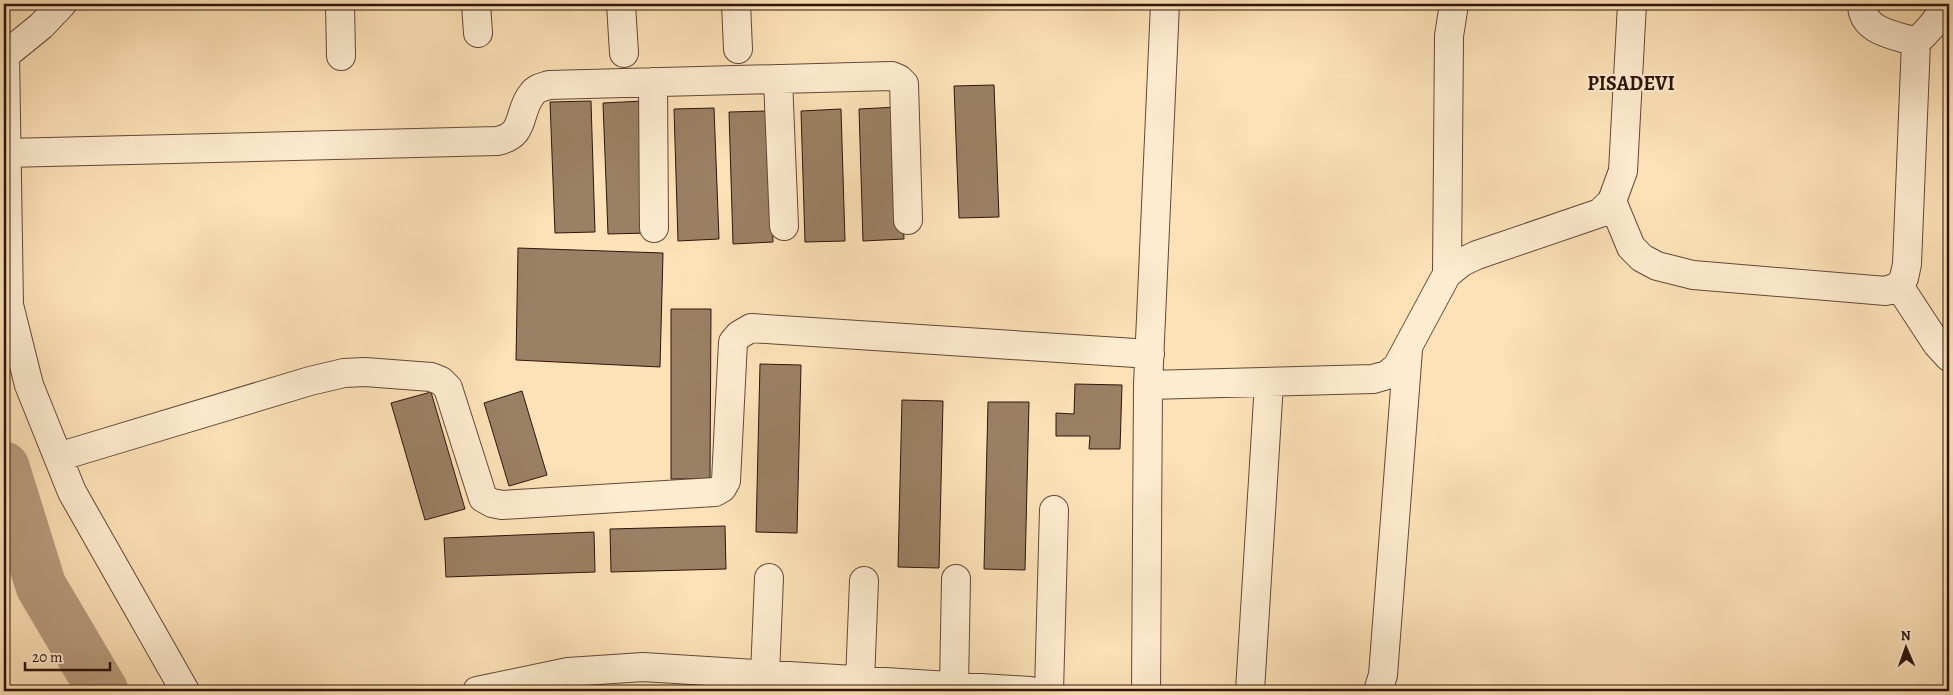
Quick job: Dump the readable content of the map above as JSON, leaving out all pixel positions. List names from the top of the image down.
{
  "districts": ["PISADEVI"],
  "scale_bar": "20 m",
  "north": "top"
}
